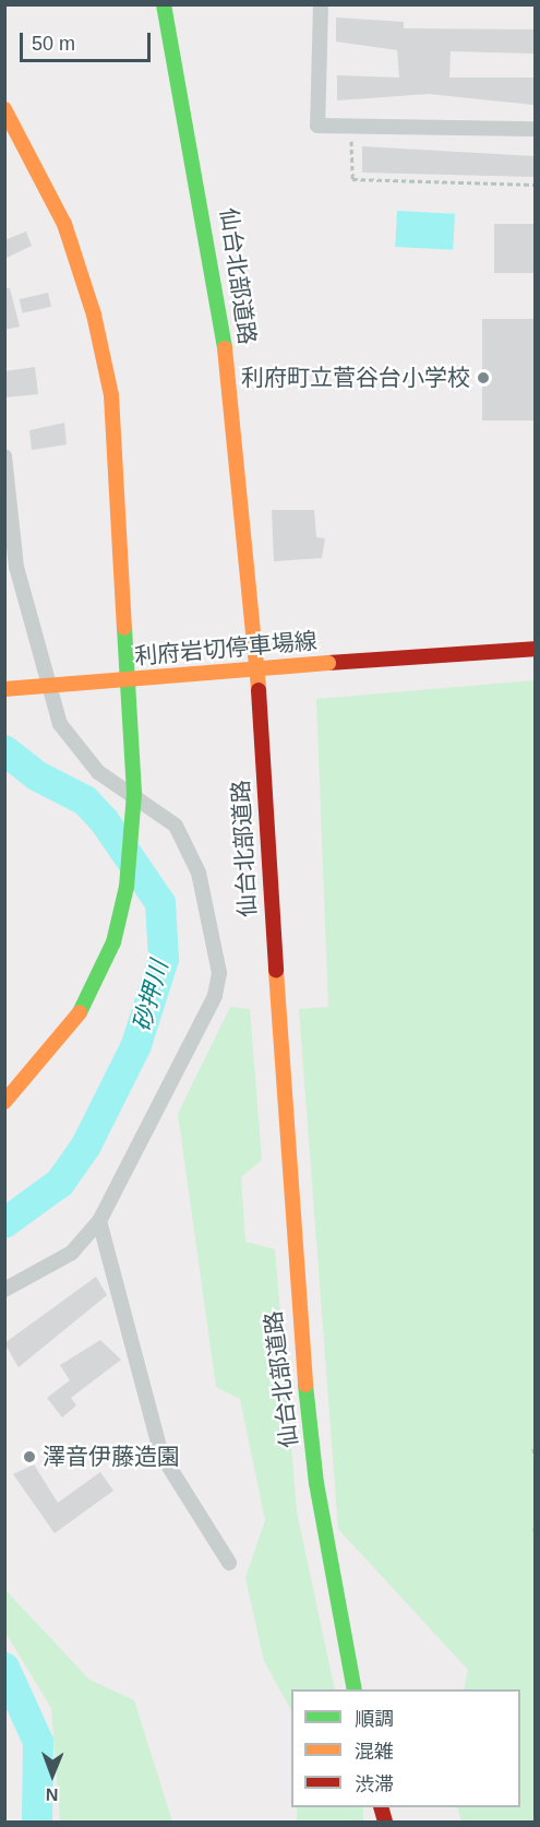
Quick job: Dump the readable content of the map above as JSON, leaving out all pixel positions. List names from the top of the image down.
{
  "streets": {
    "main road": ["仙台北部道路", "利府岩切停車場線"]
  },
  "water": ["砂押川"],
  "places": ["利府町立菅谷台小学校", "澤音伊藤造園"],
  "legend": ["順調", "混雑", "渋滞"],
  "scale_bar": "50 m",
  "north": "bottom"
}
